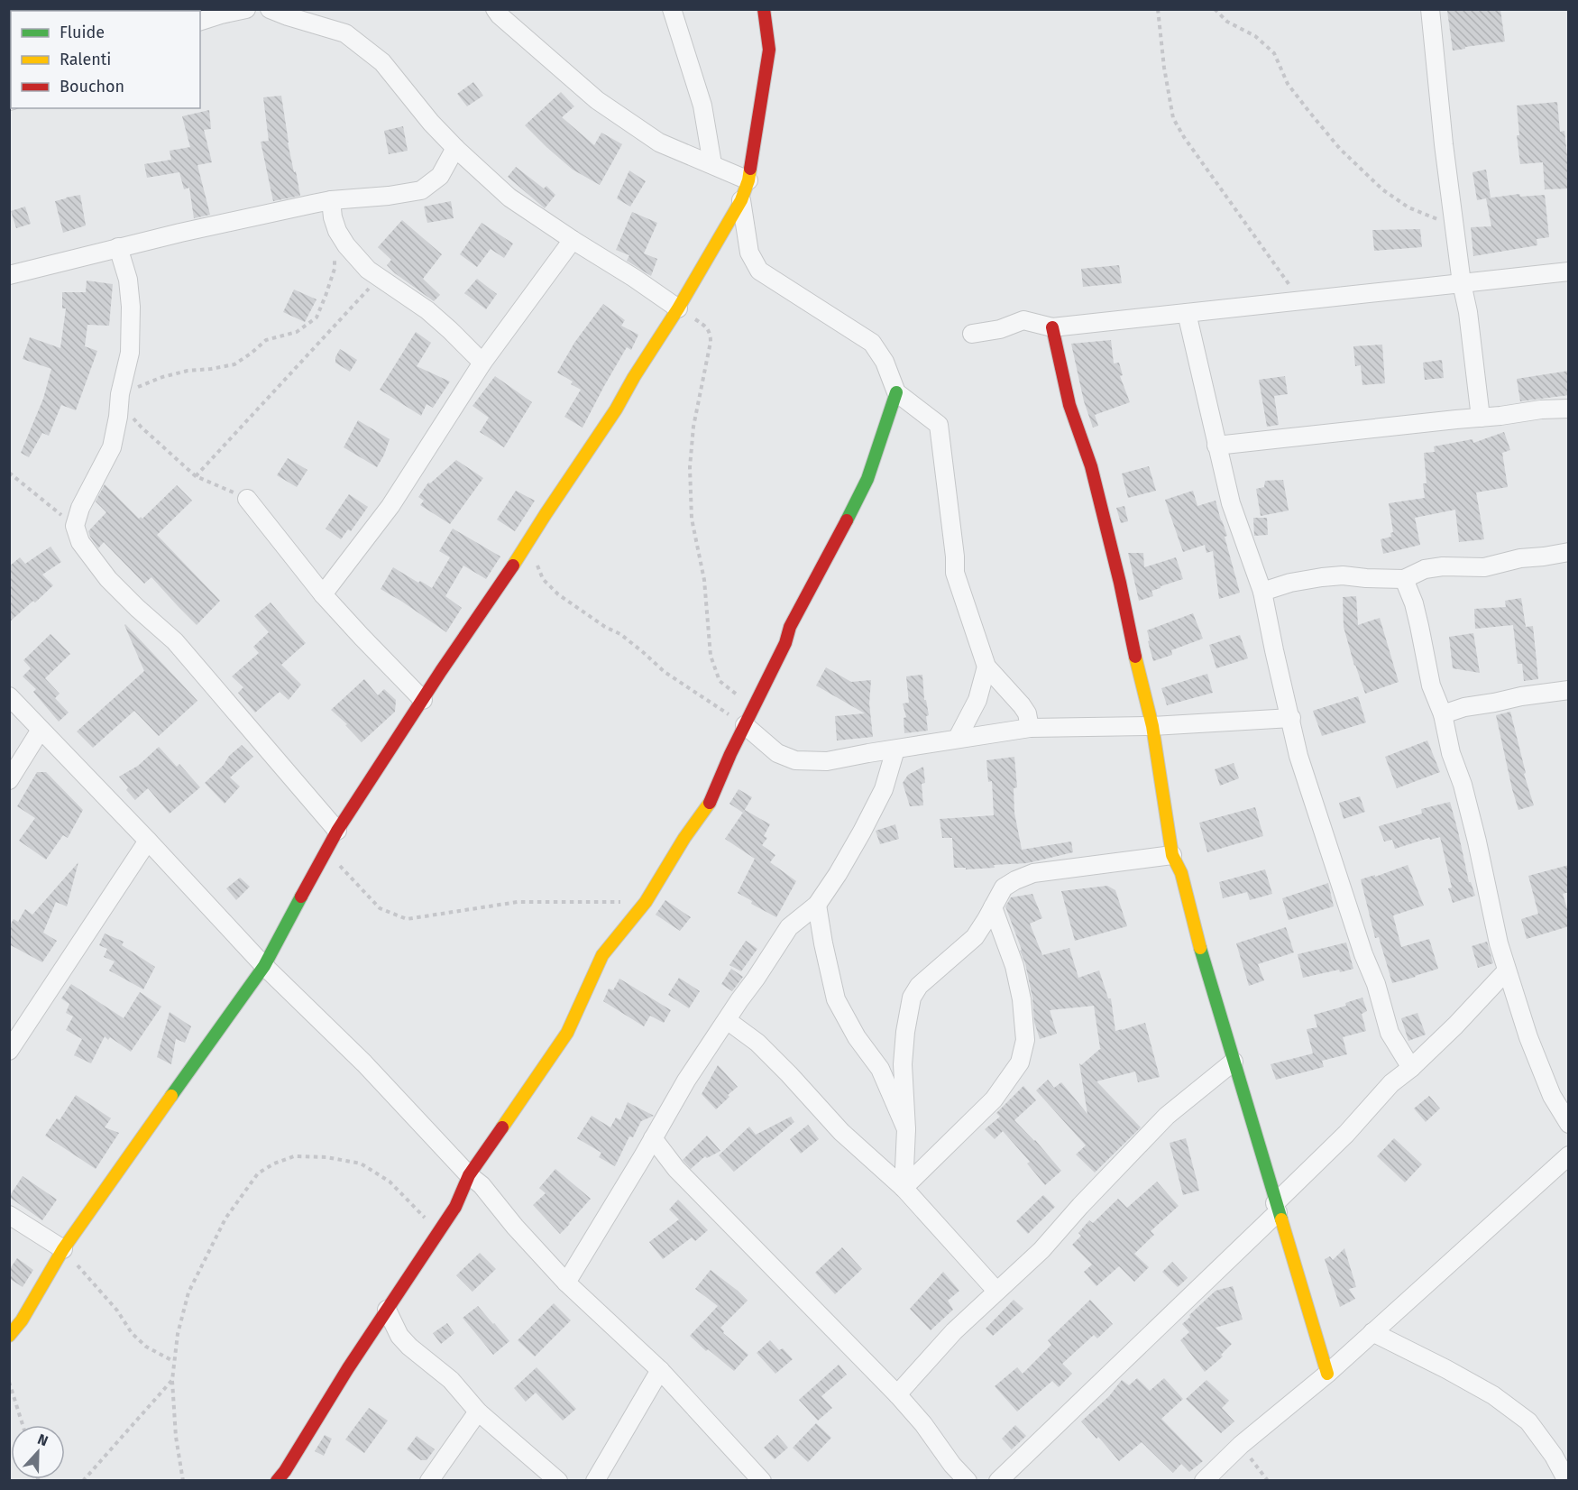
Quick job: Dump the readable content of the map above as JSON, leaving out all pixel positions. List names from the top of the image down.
{
  "legend": ["Fluide", "Ralenti", "Bouchon"],
  "north": "top"
}
